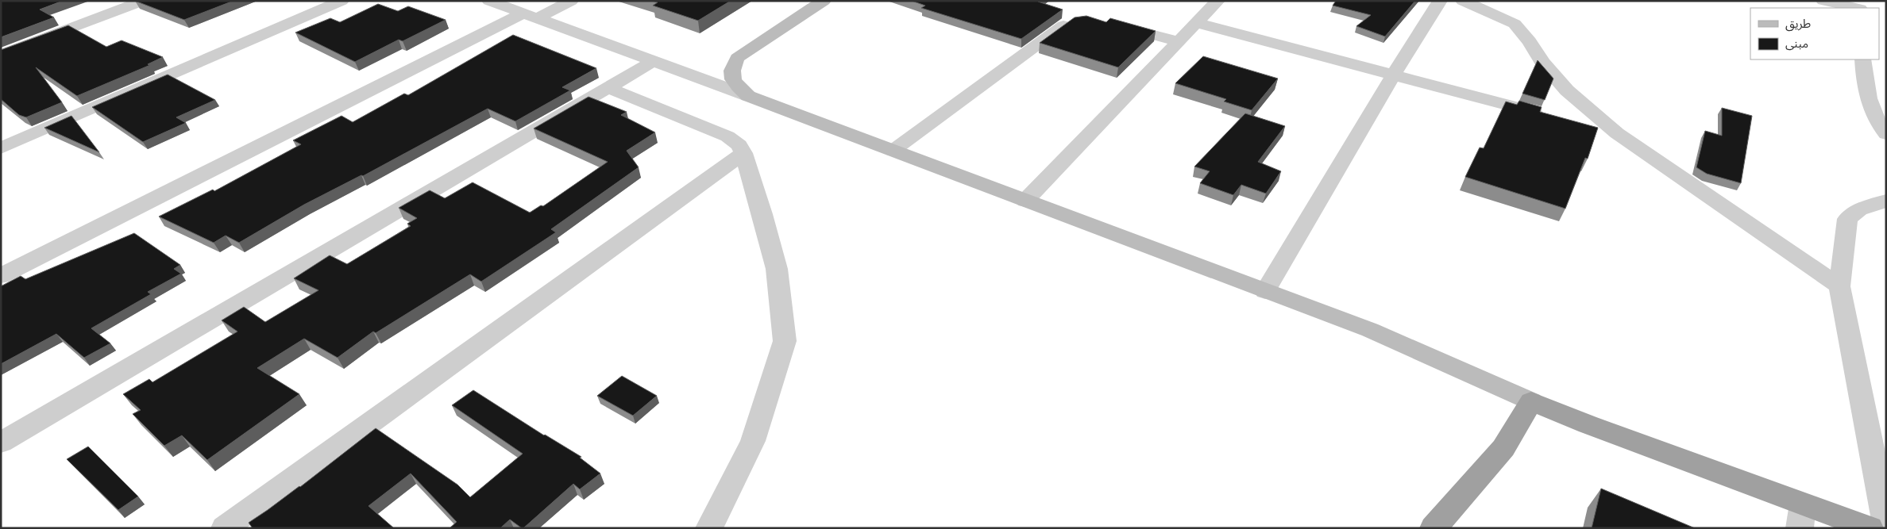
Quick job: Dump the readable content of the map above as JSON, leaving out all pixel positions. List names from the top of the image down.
{
  "legend": ["طريق", "مبنى"]
}
